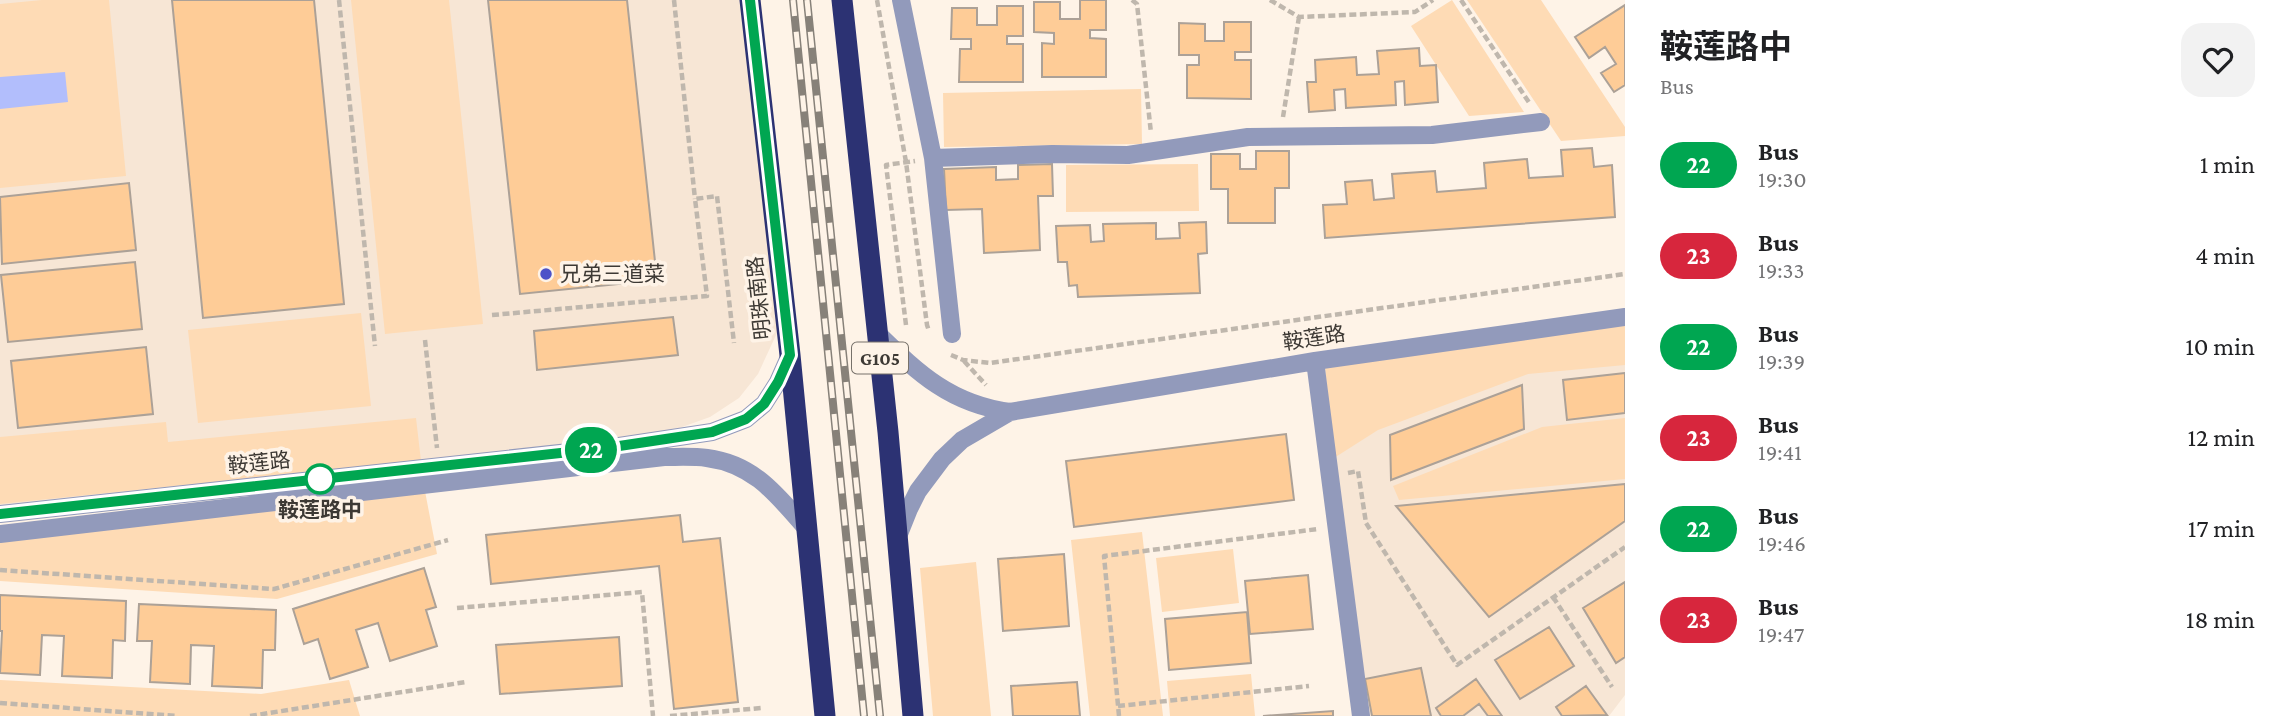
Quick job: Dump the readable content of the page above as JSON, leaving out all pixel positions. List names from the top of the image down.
{
  "streets": {
    "highway": ["明珠南路", "G105"],
    "street": ["鞍莲路"]
  },
  "places": ["兄弟三道菜", "鞍莲路中"],
  "lines": ["bus line 22"],
  "page": {
    "on_map": "22",
    "heading": ["鞍莲路中", "Bus"],
    "list": [
      {
        "mark": "22",
        "name": "Bus",
        "note": "19:30",
        "value": "1 min"
      },
      {
        "mark": "23",
        "name": "Bus",
        "note": "19:33",
        "value": "4 min"
      },
      {
        "mark": "22",
        "name": "Bus",
        "note": "19:39",
        "value": "10 min"
      },
      {
        "mark": "23",
        "name": "Bus",
        "note": "19:41",
        "value": "12 min"
      },
      {
        "mark": "22",
        "name": "Bus",
        "note": "19:46",
        "value": "17 min"
      },
      {
        "mark": "23",
        "name": "Bus",
        "note": "19:47",
        "value": "18 min"
      }
    ]
  }
}
